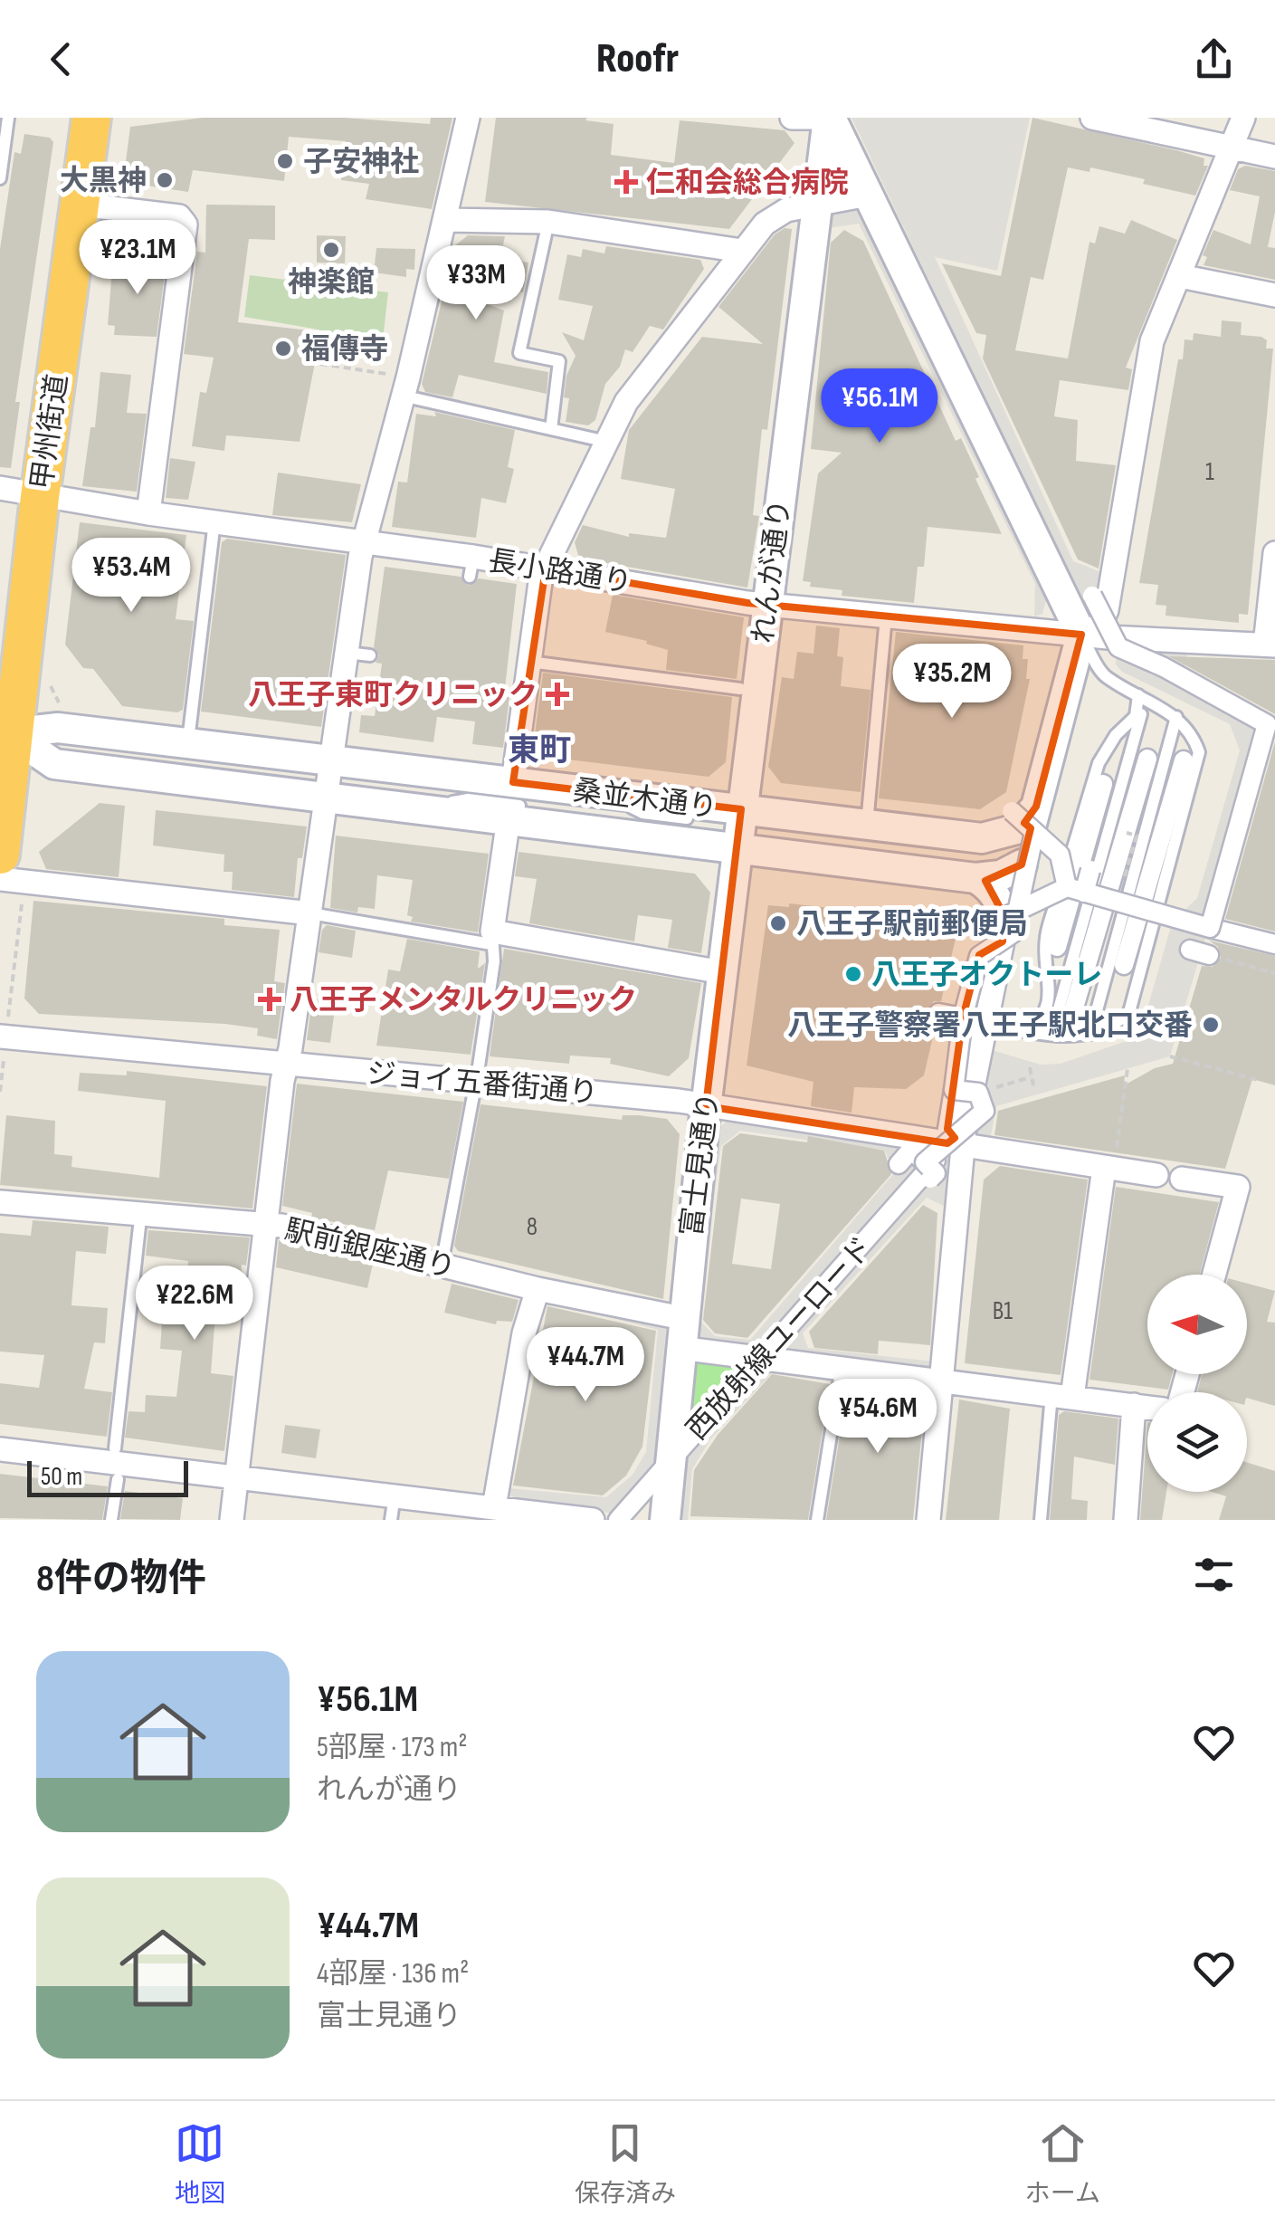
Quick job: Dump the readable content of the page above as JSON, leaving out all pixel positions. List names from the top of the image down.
{
  "streets": {
    "highway": ["甲州街道"],
    "street": [
      "長小路通り",
      "れんが通り",
      "桑並木通り",
      "ジョイ五番街通り",
      "富士見通り",
      "駅前銀座通り",
      "西放射線ユーロード"
    ]
  },
  "crossings": [
    ["甲州街道", "長小路通り"],
    ["甲州街道", "桑並木通り"],
    ["長小路通り", "れんが通り"],
    ["れんが通り", "桑並木通り"],
    ["れんが通り", "富士見通り"],
    ["桑並木通り", "富士見通り"],
    ["ジョイ五番街通り", "富士見通り"],
    ["ジョイ五番街通り", "西放射線ユーロード"],
    ["富士見通り", "駅前銀座通り"],
    ["富士見通り", "西放射線ユーロード"],
    ["駅前銀座通り", "西放射線ユーロード"]
  ],
  "districts": ["東町"],
  "places": {
    "other": [
      "子安神社",
      "大黒神",
      "神楽館",
      "福傳寺",
      "八王子駅前郵便局",
      "八王子オクトーレ",
      "八王子警察署八王子駅北口交番"
    ],
    "health": ["仁和会総合病院", "八王子東町クリニック", "八王子メンタルクリニック"]
  },
  "house_numbers": ["1", "8", "B1"],
  "scale_bar": "50 m",
  "north": "left",
  "page": {
    "header": "Roofr",
    "price": [
      "¥23.1M",
      "¥33M",
      "¥56.1M",
      "¥53.4M",
      "¥35.2M",
      "¥22.6M",
      "¥44.7M",
      "¥54.6M"
    ],
    "scale": "50 m",
    "heading": "8件の物件",
    "list": [
      {
        "name": "¥56.1M",
        "note": "5部屋 · 173 m² · れんが通り"
      },
      {
        "name": "¥44.7M",
        "note": "4部屋 · 136 m² · 富士見通り"
      }
    ],
    "tabs": ["地図", "保存済み", "ホーム"]
  }
}
